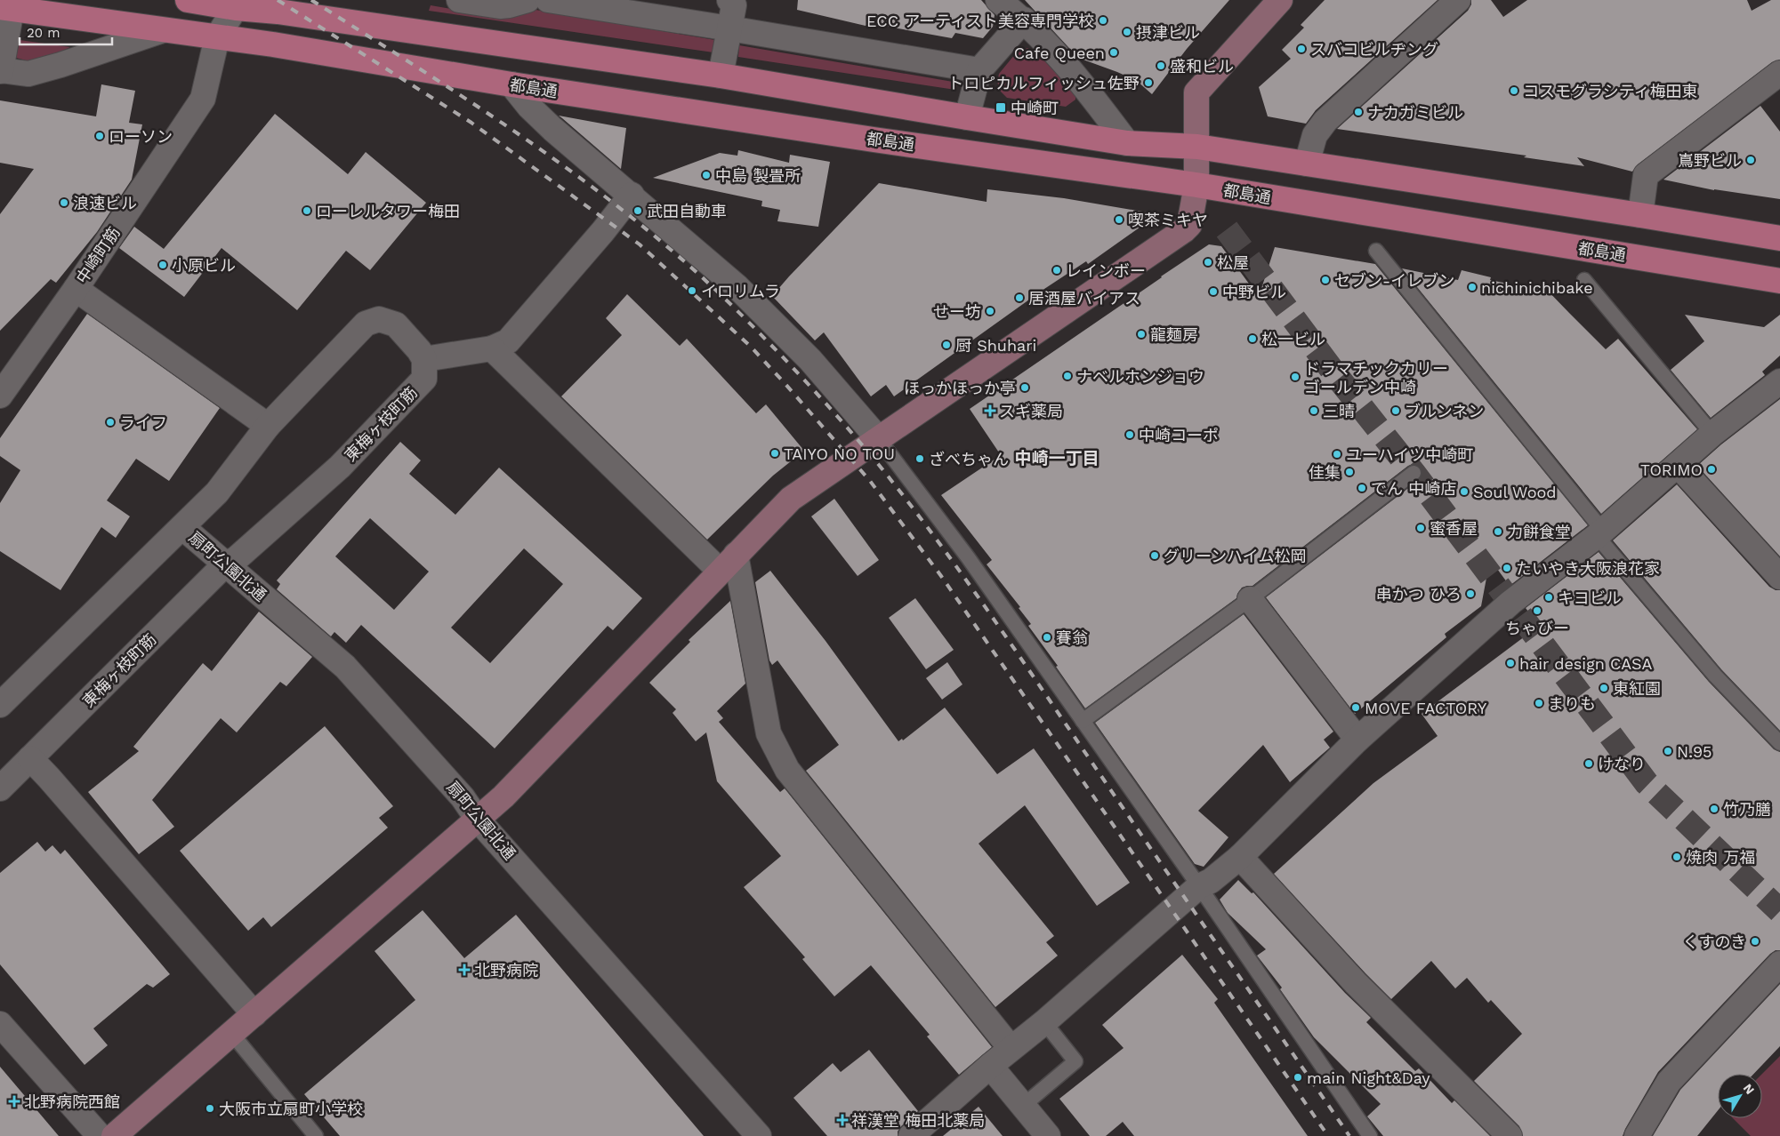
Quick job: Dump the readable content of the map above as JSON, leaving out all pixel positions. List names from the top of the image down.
{
  "streets": {
    "main road": ["都島通"],
    "street": ["中崎町筋", "東梅ヶ枝町筋", "扇町公園北通"]
  },
  "crossings": [
    ["都島通", "中崎町筋"],
    ["東梅ヶ枝町筋", "扇町公園北通"]
  ],
  "districts": ["中崎一丁目"],
  "places": {
    "other": [
      "ECC アーティスト美容専門学校",
      "摂津ビル",
      "スバコビルヂング",
      "Cafe Queen",
      "盛和ビル",
      "トロピカルフィッシュ佐野",
      "コスモグラシティ梅田東",
      "ナカガミビル",
      "ローソン",
      "嶌野ビル",
      "中島 製畳所",
      "浪速ビル",
      "ローレルタワー梅田",
      "武田自動車",
      "喫茶ミキヤ",
      "松屋",
      "小原ビル",
      "レインボー",
      "セブン-イレブン",
      "nichinichibake",
      "イロリムラ",
      "中野ビル",
      "居酒屋バイアス",
      "せー坊",
      "龍麺房",
      "松一ビル",
      "厨 Shuhari",
      "ナベルホンジョウ",
      "ドラマチックカリー ゴールデン中崎",
      "ほっかほっか亭",
      "三晴",
      "ブルンネン",
      "ライフ",
      "中崎コーポ",
      "TAIYO NO TOU",
      "ユーハイツ中崎町",
      "ざべちゃん",
      "TORIMO",
      "佳集",
      "でん 中崎店",
      "Soul Wood",
      "蜜香屋",
      "力餅食堂",
      "グリーンハイム松岡",
      "たいやき大阪浪花家",
      "串かつ ひろ",
      "キヨビル",
      "ちゃびー",
      "賽翁",
      "hair design CASA",
      "東紅園",
      "まりも",
      "MOVE FACTORY",
      "N.95",
      "けなり",
      "竹乃膳",
      "焼肉 万福",
      "くすのき",
      "main Night&Day",
      "大阪市立扇町小学校"
    ],
    "transit": ["中崎町"],
    "health": [
      "スギ薬局",
      "北野病院",
      "北野病院西館",
      "祥漢堂 梅田北薬局"
    ]
  },
  "scale_bar": "20 m",
  "north": "top right"
}
